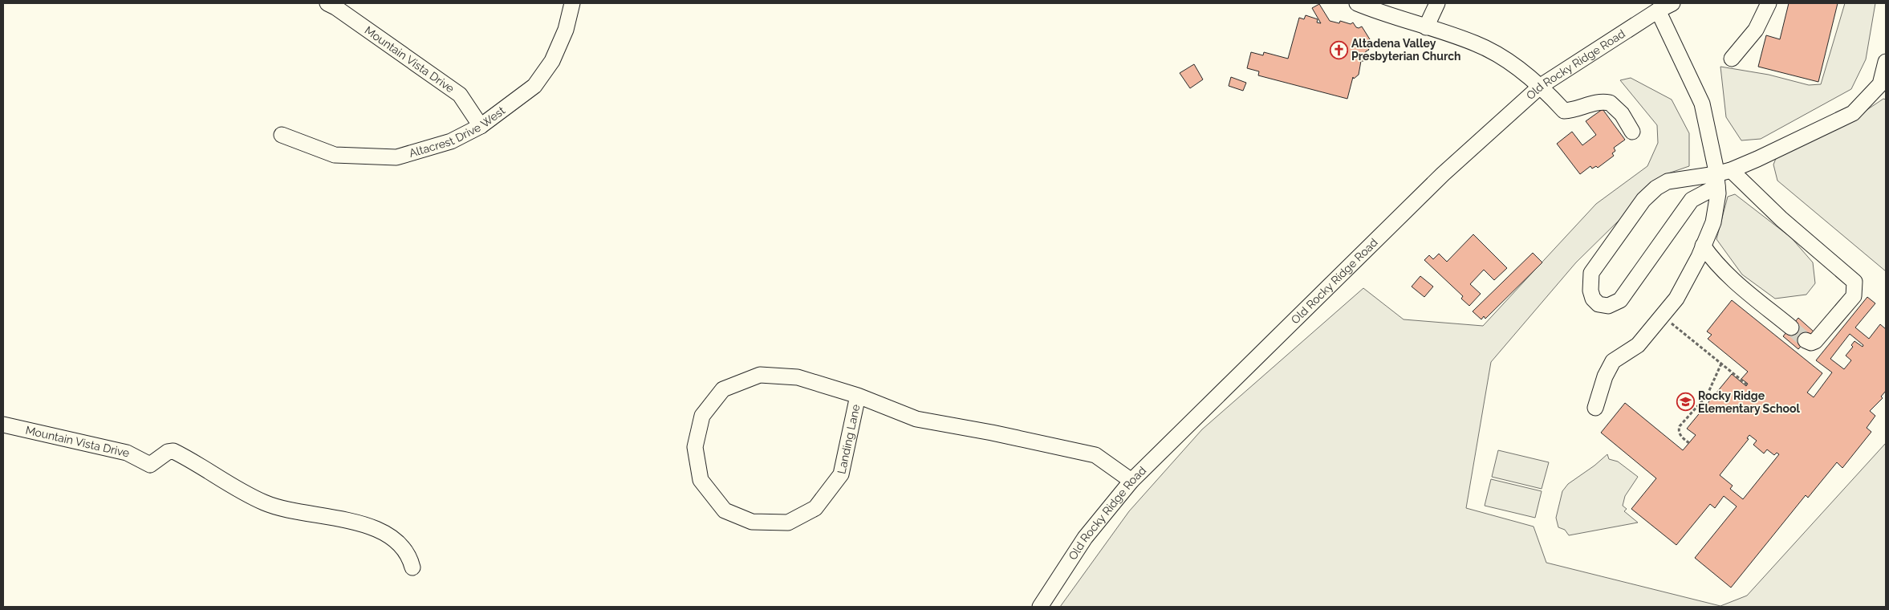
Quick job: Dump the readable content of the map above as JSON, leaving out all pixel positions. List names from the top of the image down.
{
  "streets": {
    "street": [
      "Mountain Vista Drive",
      "Old Rocky Ridge Road",
      "Altacrest Drive West",
      "Landing Lane"
    ]
  },
  "crossings": [
    ["Mountain Vista Drive", "Altacrest Drive West"],
    ["Old Rocky Ridge Road", "Landing Lane"]
  ],
  "places": {
    "church": ["Altadena Valley Presbyterian Church"],
    "school or university": ["Rocky Ridge Elementary School"]
  }
}
